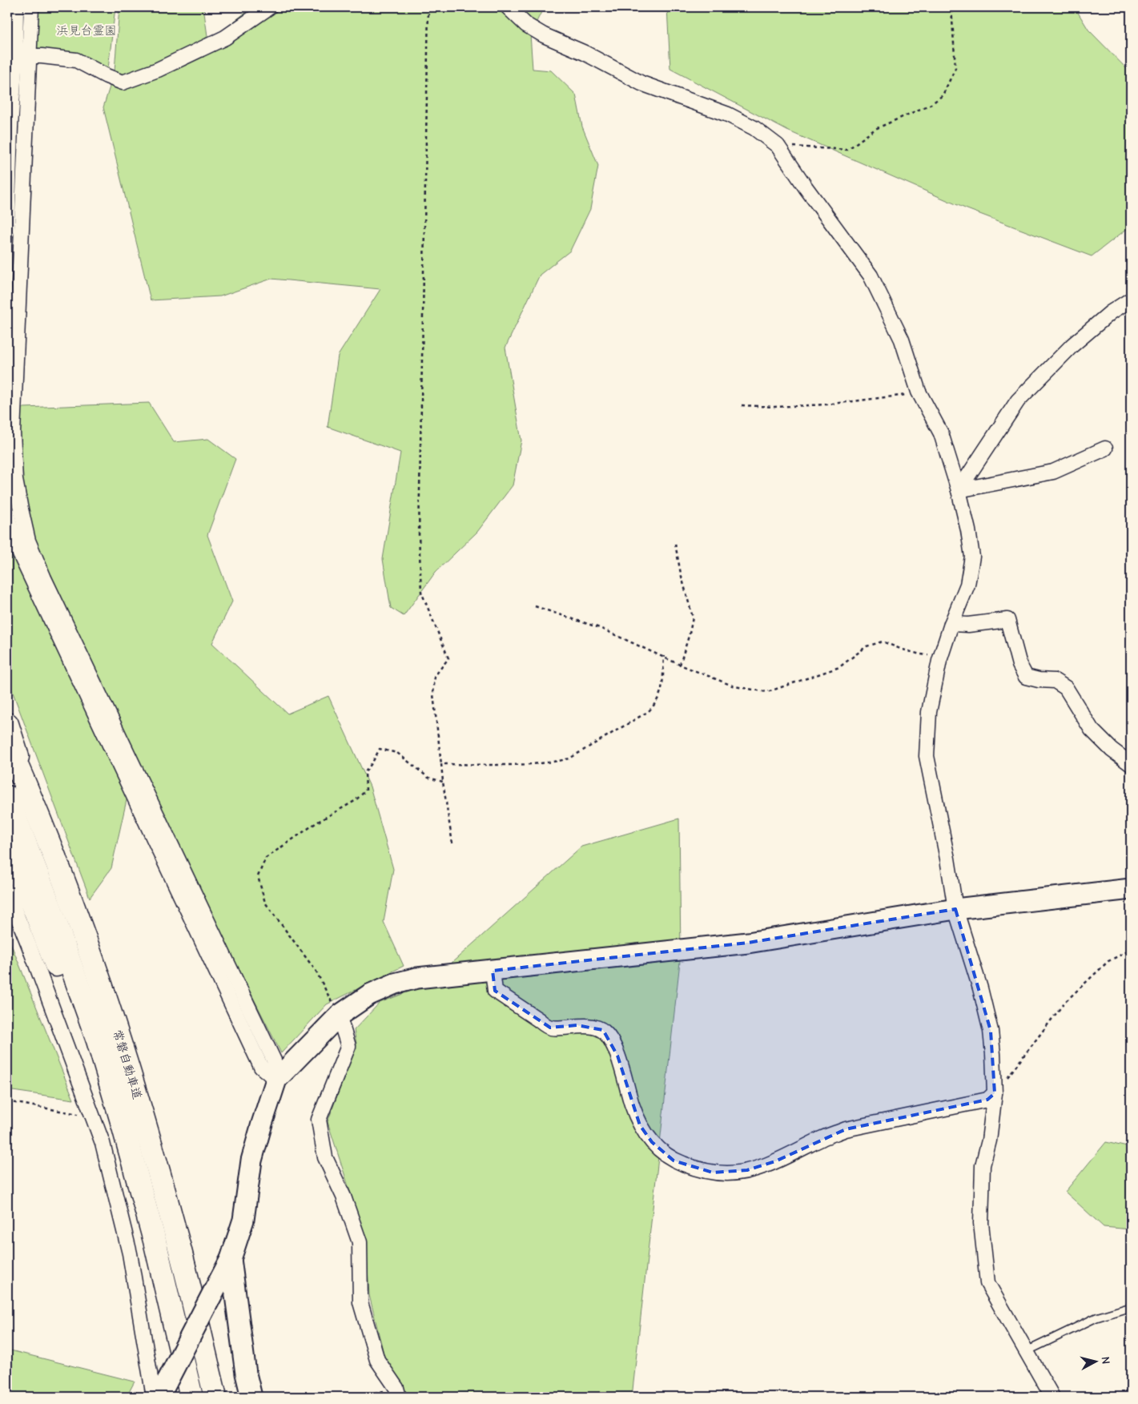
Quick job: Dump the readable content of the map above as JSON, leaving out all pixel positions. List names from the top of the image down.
{
  "streets": {
    "highway": ["常磐自動車道"]
  },
  "parks": ["浜見台霊園"],
  "north": "right"
}
